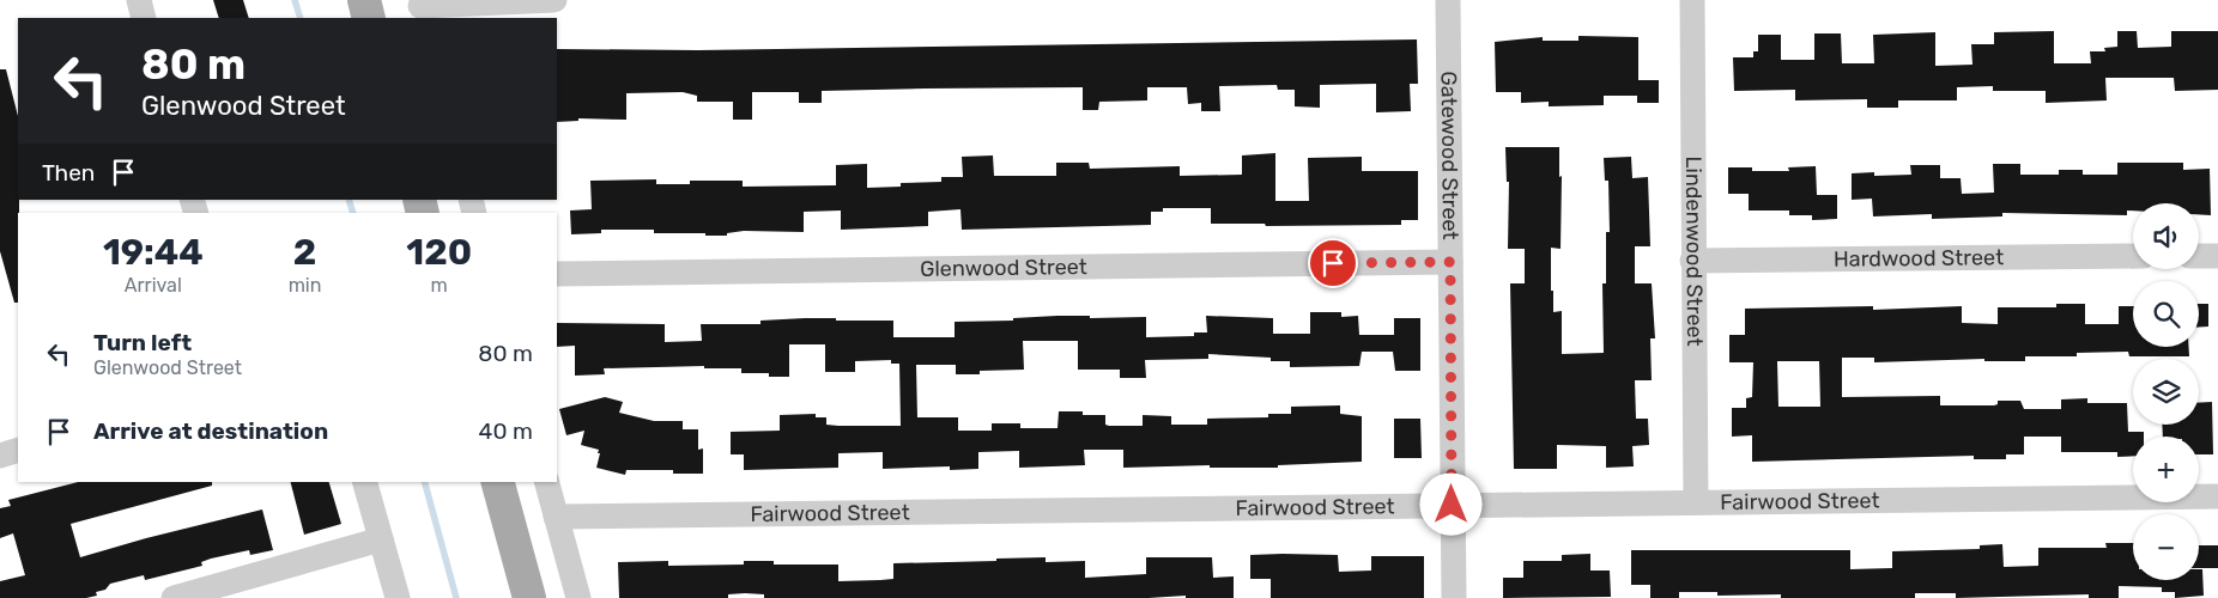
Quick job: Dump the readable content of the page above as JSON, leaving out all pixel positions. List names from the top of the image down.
{
  "streets": {
    "street": [
      "Gatewood Street",
      "Lindenwood Street",
      "Hardwood Street",
      "Glenwood Street",
      "Fairwood Street"
    ]
  },
  "crossings": [
    ["Gatewood Street", "Glenwood Street"],
    ["Gatewood Street", "Fairwood Street"],
    ["Lindenwood Street", "Hardwood Street"],
    ["Lindenwood Street", "Fairwood Street"]
  ],
  "page": {
    "turn": ["80 m", "Glenwood Street"],
    "then": "Then",
    "map_buttons": ["+", "−"],
    "eta": [
      "19:44",
      "Arrival",
      "2",
      "min",
      "120",
      "m"
    ],
    "list": [
      {
        "name": "Turn left",
        "note": "Glenwood Street",
        "value": "80 m"
      },
      {
        "name": "Arrive at destination",
        "value": "40 m"
      }
    ]
  }
}
